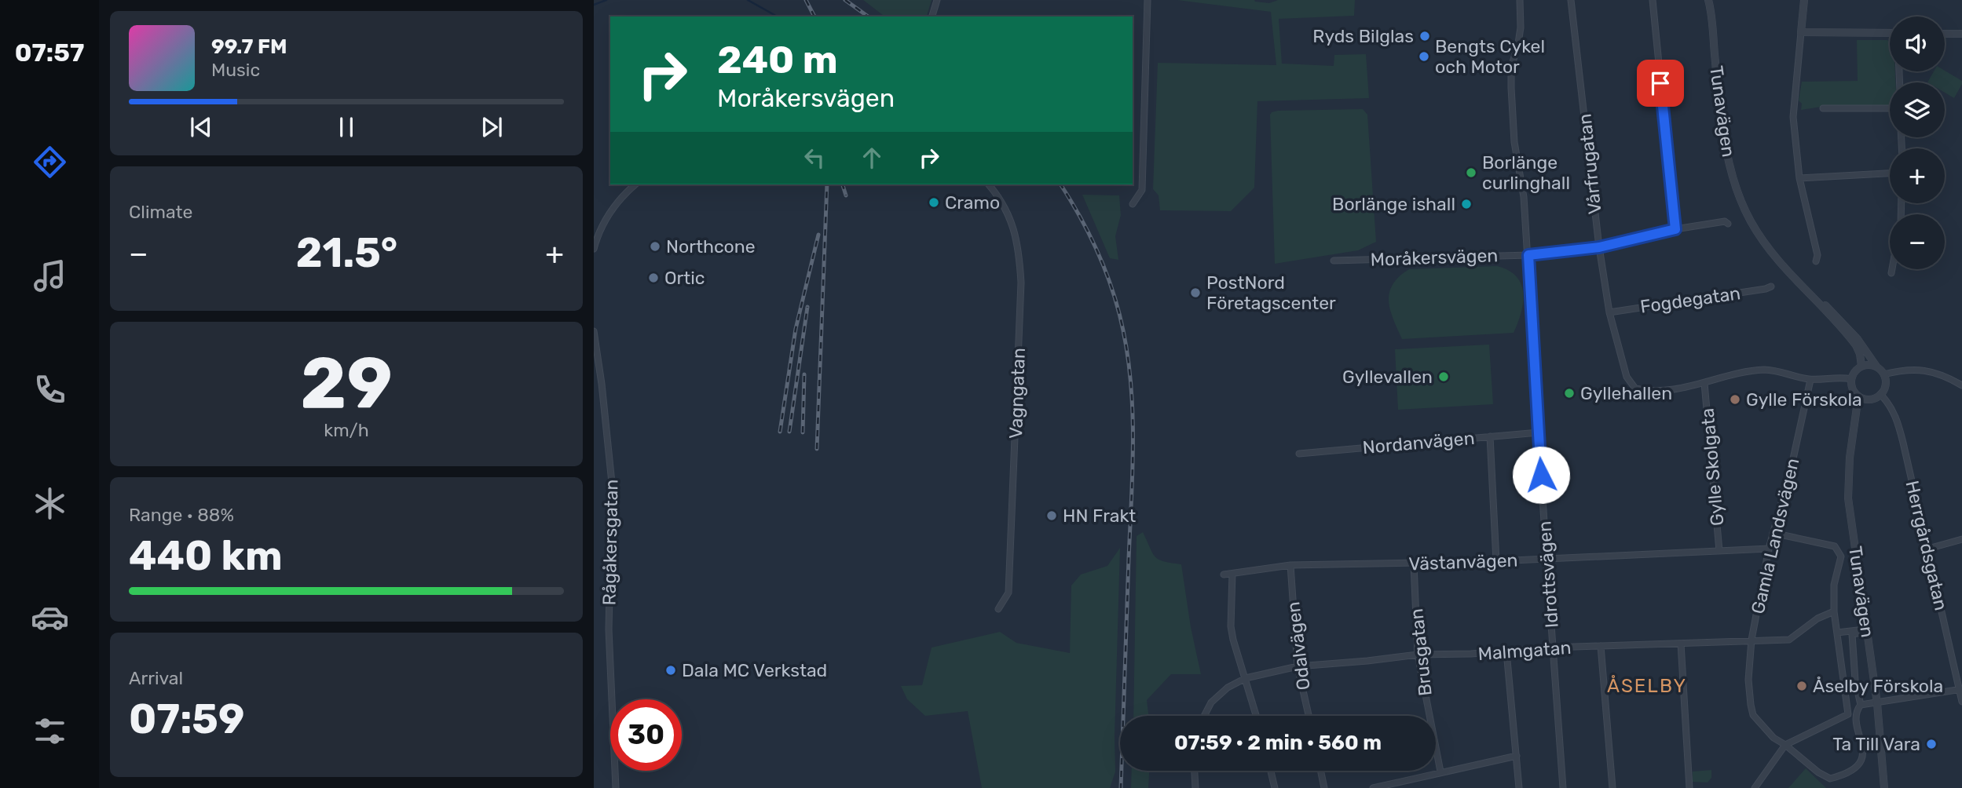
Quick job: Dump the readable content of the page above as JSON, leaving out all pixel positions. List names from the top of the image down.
{
  "streets": {
    "street": [
      "Tunavägen",
      "Vårfrugatan",
      "Moråkersvägen",
      "Fogdegatan",
      "Vagngatan",
      "Nordanvägen",
      "Gylle Skolgata",
      "Gamla Landsvägen",
      "Rågåkersgatan",
      "Herrgårdsgatan",
      "Västanvägen",
      "Idrottsvägen",
      "Odalvägen",
      "Malmgatan",
      "Brusgatan"
    ]
  },
  "crossings": [
    ["Tunavägen", "Herrgårdsgatan"],
    ["Vårfrugatan", "Moråkersvägen"],
    ["Vårfrugatan", "Fogdegatan"],
    ["Vårfrugatan", "Gylle Skolgata"],
    ["Moråkersvägen", "Idrottsvägen"],
    ["Nordanvägen", "Idrottsvägen"],
    ["Gylle Skolgata", "Västanvägen"],
    ["Gamla Landsvägen", "Västanvägen"],
    ["Gamla Landsvägen", "Malmgatan"],
    ["Västanvägen", "Idrottsvägen"],
    ["Västanvägen", "Odalvägen"],
    ["Västanvägen", "Brusgatan"],
    ["Idrottsvägen", "Malmgatan"],
    ["Odalvägen", "Malmgatan"],
    ["Malmgatan", "Brusgatan"]
  ],
  "districts": ["ÅSELBY"],
  "places": [
    "Ryds Bilglas",
    "Bengts Cykel och Motor",
    "Borlänge curlinghall",
    "Cramo",
    "Borlänge ishall",
    "Northcone",
    "Ortic",
    "PostNord Företagscenter",
    "Gyllevallen",
    "Gyllehallen",
    "Gylle Förskola",
    "HN Frakt",
    "Dala MC Verkstad",
    "Åselby Förskola",
    "Ta Till Vara"
  ],
  "page": {
    "tabs": "07:57",
    "map_buttons": ["+", "−"],
    "turn": ["240 m", "Moråkersvägen"],
    "song": ["99.7 FM", "Music"],
    "tile": [
      "Climate",
      ["29", "km/h"],
      ["Range · 88%", "440 km"],
      ["Arrival", "07:59"]
    ],
    "heat": ["−", "21.5°", "+"],
    "limit": "30",
    "trip": "07:59 · 2 min · 560 m"
  }
}
